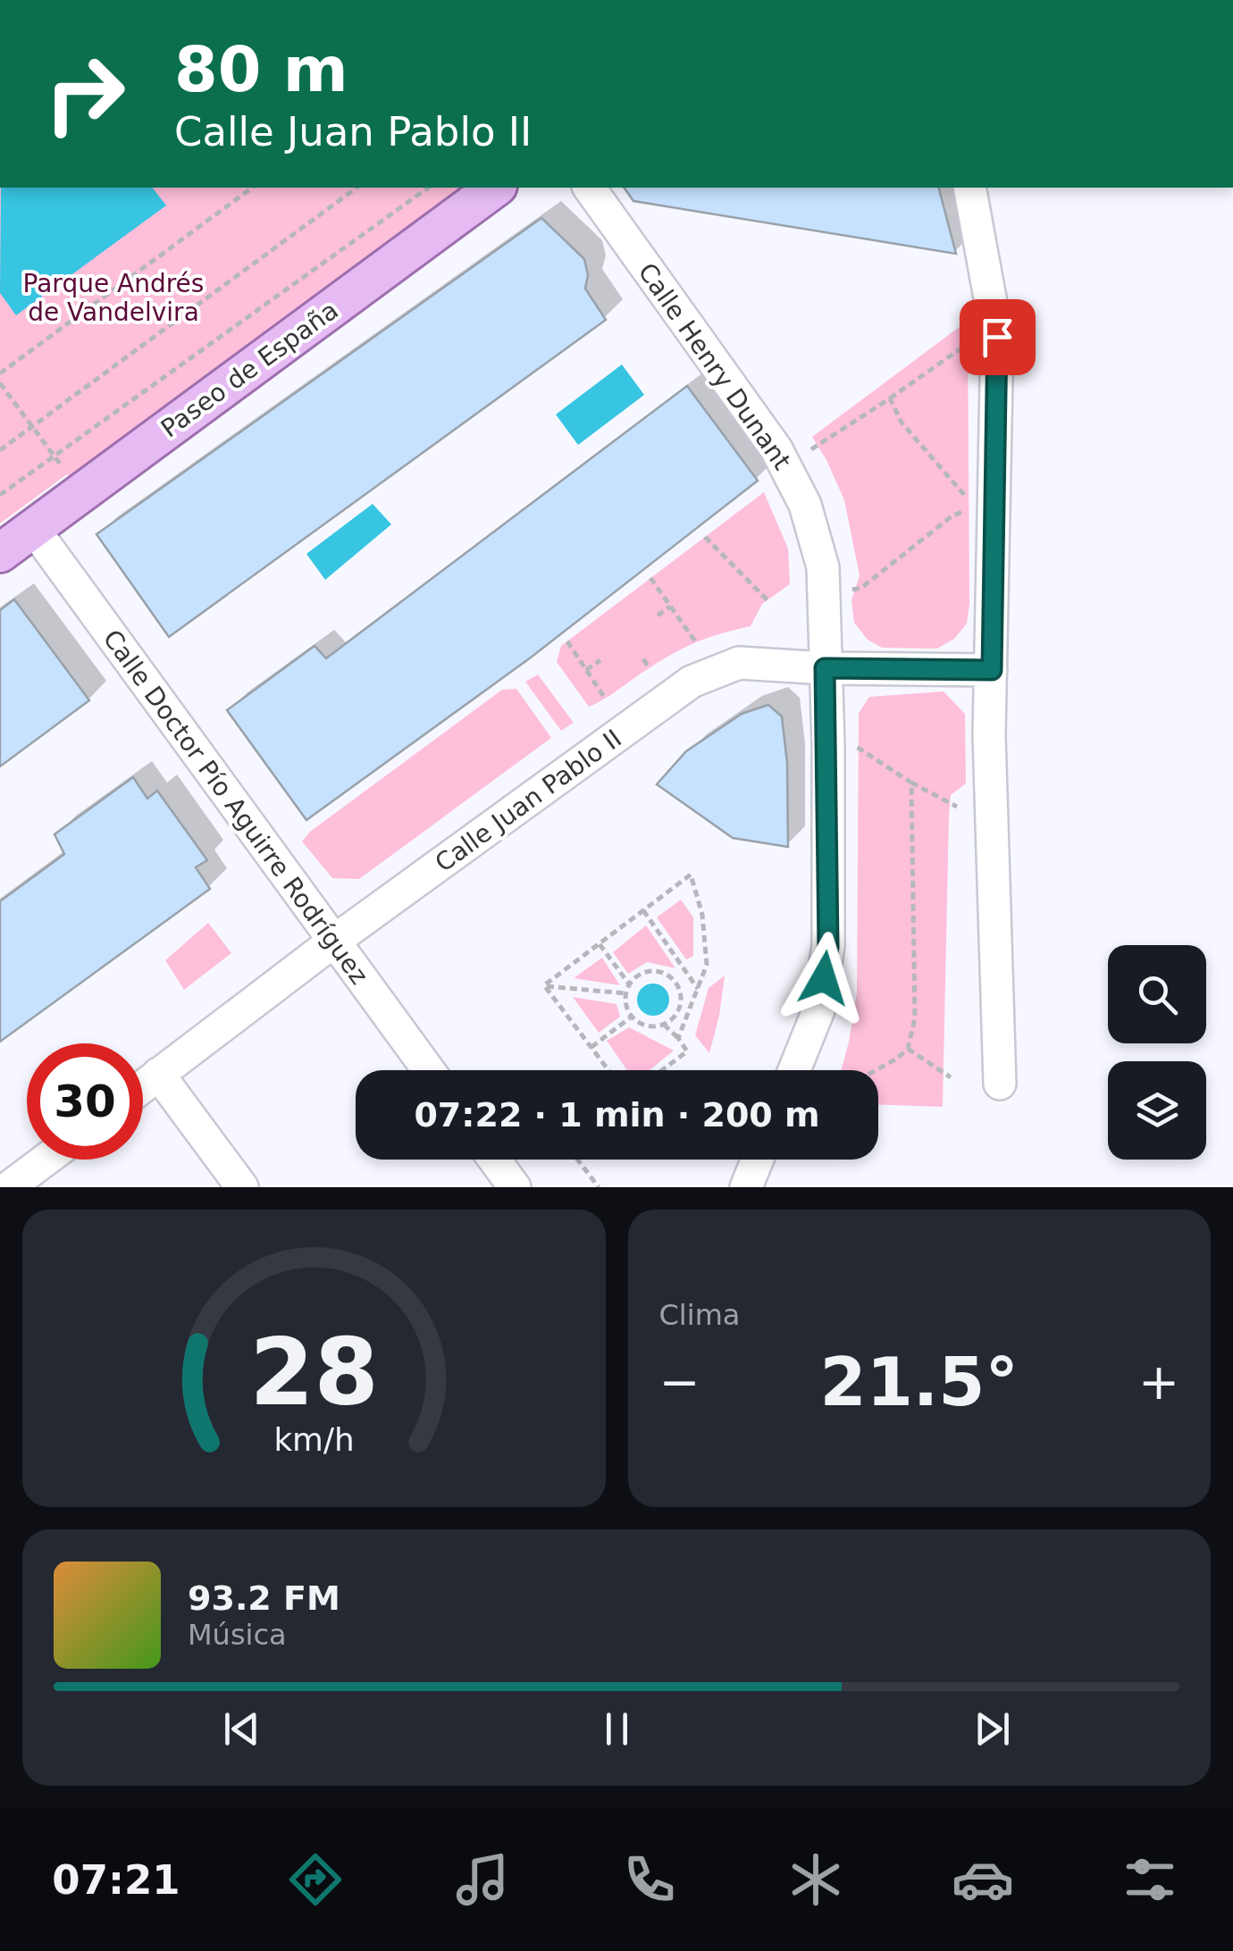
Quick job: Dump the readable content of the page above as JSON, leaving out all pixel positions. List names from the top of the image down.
{
  "streets": {
    "main road": ["Paseo de España"],
    "street": ["Calle Henry Dunant", "Calle Juan Pablo II", "Calle Doctor Pío Aguirre Rodríguez"]
  },
  "crossings": [
    ["Calle Henry Dunant", "Calle Juan Pablo II"],
    ["Paseo de España", "Calle Doctor Pío Aguirre Rodríguez"],
    ["Calle Juan Pablo II", "Calle Doctor Pío Aguirre Rodríguez"]
  ],
  "parks": ["Parque Andrés de Vandelvira"],
  "page": {
    "turn": ["80 m", "Calle Juan Pablo II"],
    "limit": "30",
    "trip": "07:22 · 1 min · 200 m",
    "tile": "Clima",
    "heat": ["−", "21.5°", "+"],
    "song": ["93.2 FM", "Música"],
    "tabs": "07:21",
    "gauge": ["28", "km/h"]
  }
}
